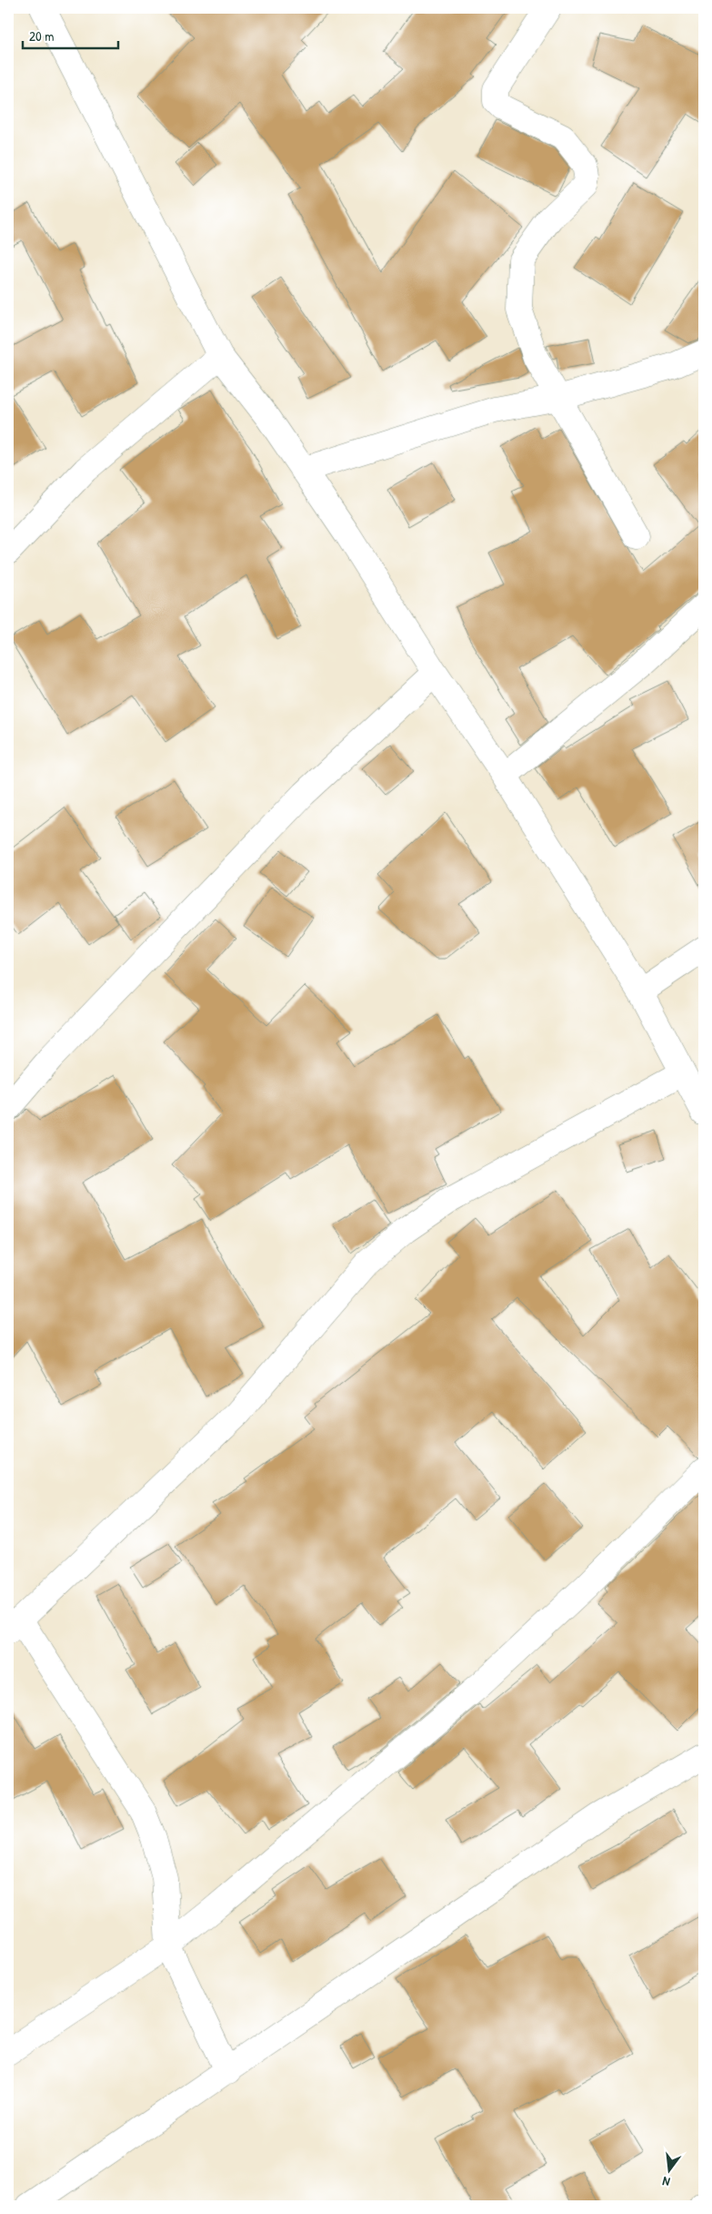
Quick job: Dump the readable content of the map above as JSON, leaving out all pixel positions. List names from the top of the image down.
{
  "scale_bar": "20 m",
  "north": "bottom"
}
